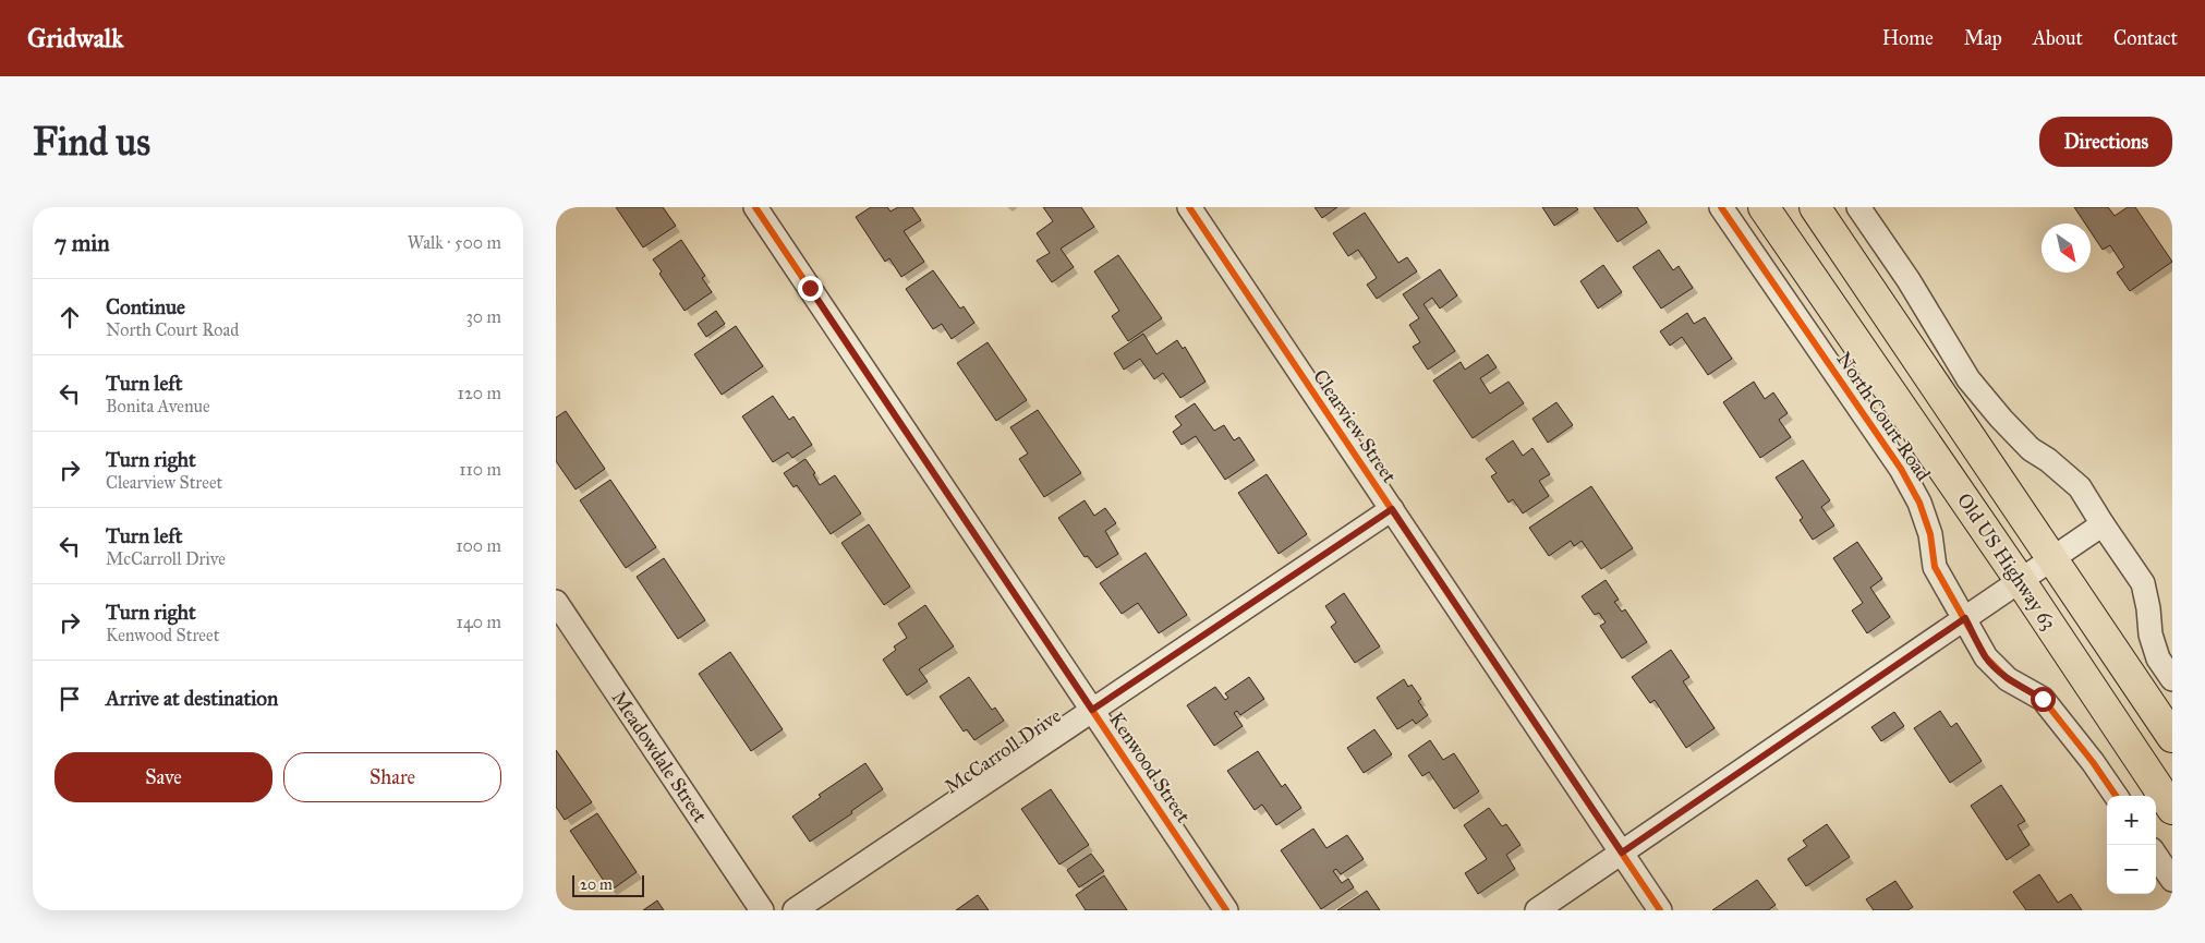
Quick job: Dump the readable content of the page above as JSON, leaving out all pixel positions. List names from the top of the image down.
{
  "streets": {
    "highway": ["Old US Highway 63"],
    "street": [
      "North Court Road",
      "Clearview Street",
      "McCarroll Drive",
      "Meadowdale Street",
      "Kenwood Street"
    ]
  },
  "crossings": [
    ["Clearview Street", "McCarroll Drive"],
    ["McCarroll Drive", "Kenwood Street"]
  ],
  "scale_bar": "20 m",
  "north": "bottom right",
  "page": {
    "header": "Gridwalk",
    "nav": [
      "Home",
      "Map",
      "About",
      "Contact"
    ],
    "buttons": [
      "Directions",
      ["Save", "Share"]
    ],
    "title": "Find us",
    "heading": ["7 min", "Walk · 500 m"],
    "list": [
      ["Continue", "North Court Road", "30 m"],
      ["Turn left", "Bonita Avenue", "120 m"],
      ["Turn right", "Clearview Street", "110 m"],
      ["Turn left", "McCarroll Drive", "100 m"],
      ["Turn right", "Kenwood Street", "140 m"],
      "Arrive at destination"
    ],
    "map_buttons": ["+", "−"],
    "scale": "20 m"
  }
}
